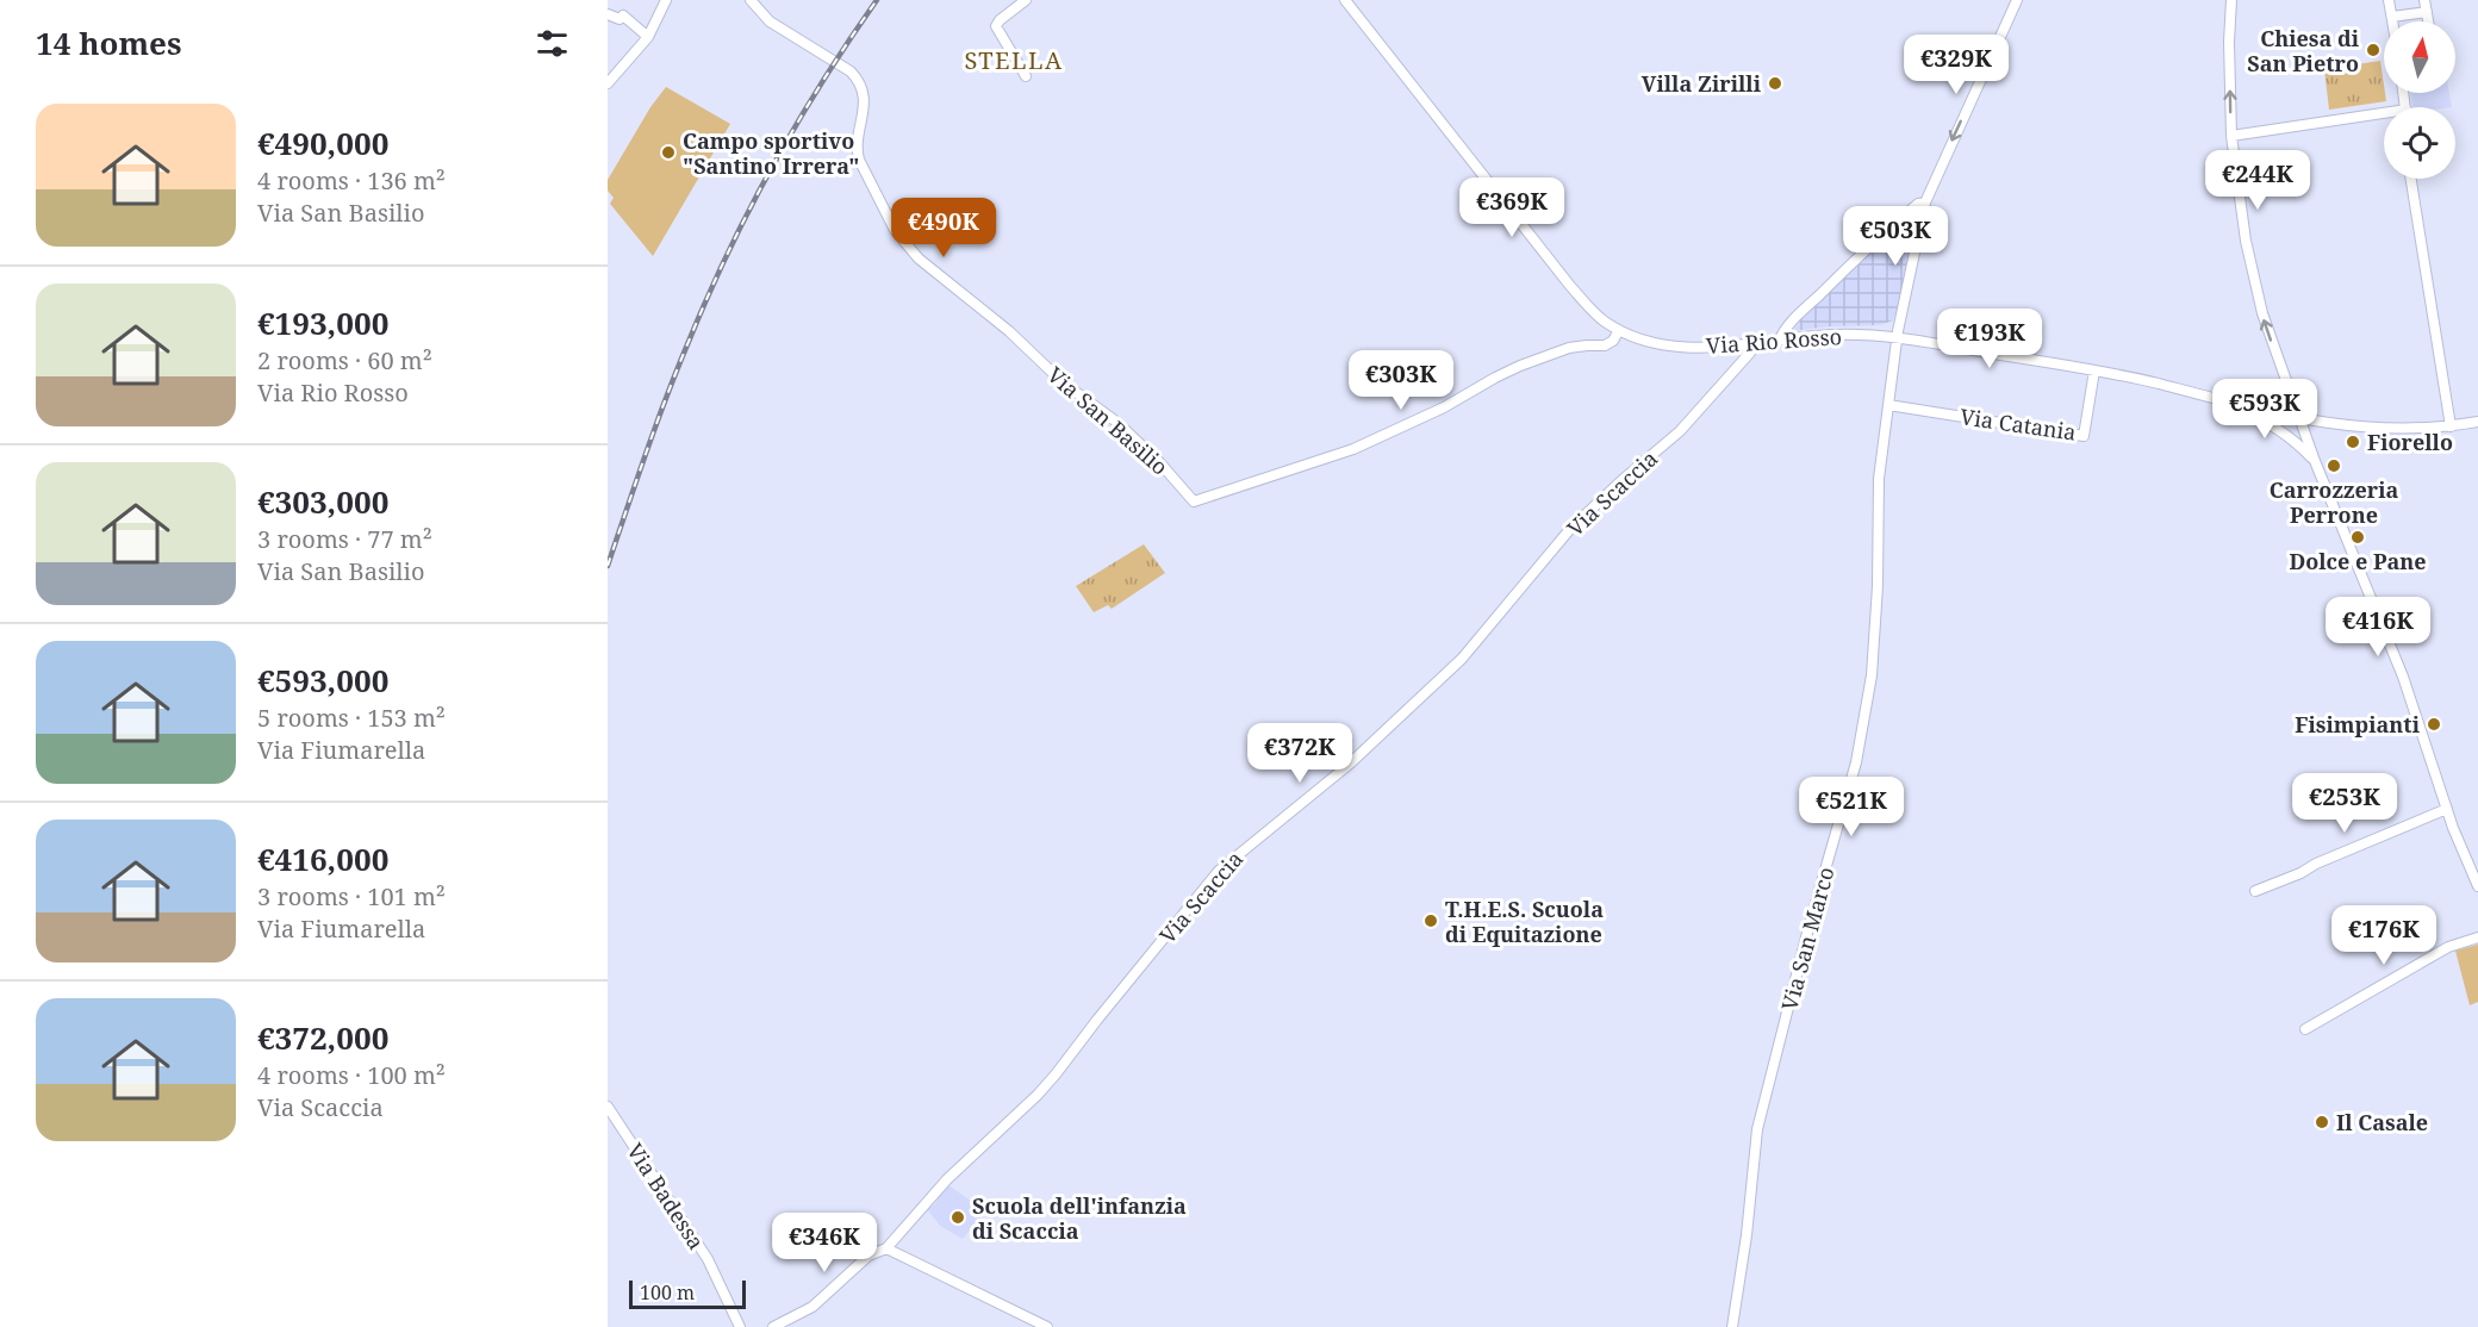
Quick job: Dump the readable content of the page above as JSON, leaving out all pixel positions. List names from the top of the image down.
{
  "streets": {
    "street": [
      "Via Rio Rosso",
      "Via San Basilio",
      "Via Catania",
      "Via Scaccia",
      "Via San Marco",
      "Via Badessa"
    ]
  },
  "crossings": [
    ["Via Rio Rosso", "Via San Basilio"],
    ["Via Rio Rosso", "Via Catania"],
    ["Via Rio Rosso", "Via Scaccia"],
    ["Via Rio Rosso", "Via San Marco"],
    ["Via Catania", "Via San Marco"]
  ],
  "districts": ["STELLA"],
  "places": [
    "Chiesa di San Pietro",
    "Villa Zirilli",
    "Campo sportivo \"Santino Irrera\"",
    "Fiorello",
    "Carrozzeria Perrone",
    "Dolce e Pane",
    "Fisimpianti",
    "T.H.E.S. Scuola di Equitazione",
    "Il Casale",
    "Scuola dell'infanzia di Scaccia"
  ],
  "scale_bar": "100 m",
  "north": "top",
  "page": {
    "heading": "14 homes",
    "price": [
      "€329K",
      "€244K",
      "€369K",
      "€490K",
      "€503K",
      "€193K",
      "€303K",
      "€593K",
      "€416K",
      "€372K",
      "€253K",
      "€521K",
      "€176K",
      "€346K"
    ],
    "list": [
      {
        "name": "€490,000",
        "note": "4 rooms · 136 m² · Via San Basilio"
      },
      {
        "name": "€193,000",
        "note": "2 rooms · 60 m² · Via Rio Rosso"
      },
      {
        "name": "€303,000",
        "note": "3 rooms · 77 m² · Via San Basilio"
      },
      {
        "name": "€593,000",
        "note": "5 rooms · 153 m² · Via Fiumarella"
      },
      {
        "name": "€416,000",
        "note": "3 rooms · 101 m² · Via Fiumarella"
      },
      {
        "name": "€372,000",
        "note": "4 rooms · 100 m² · Via Scaccia"
      }
    ],
    "scale": "100 m"
  }
}
